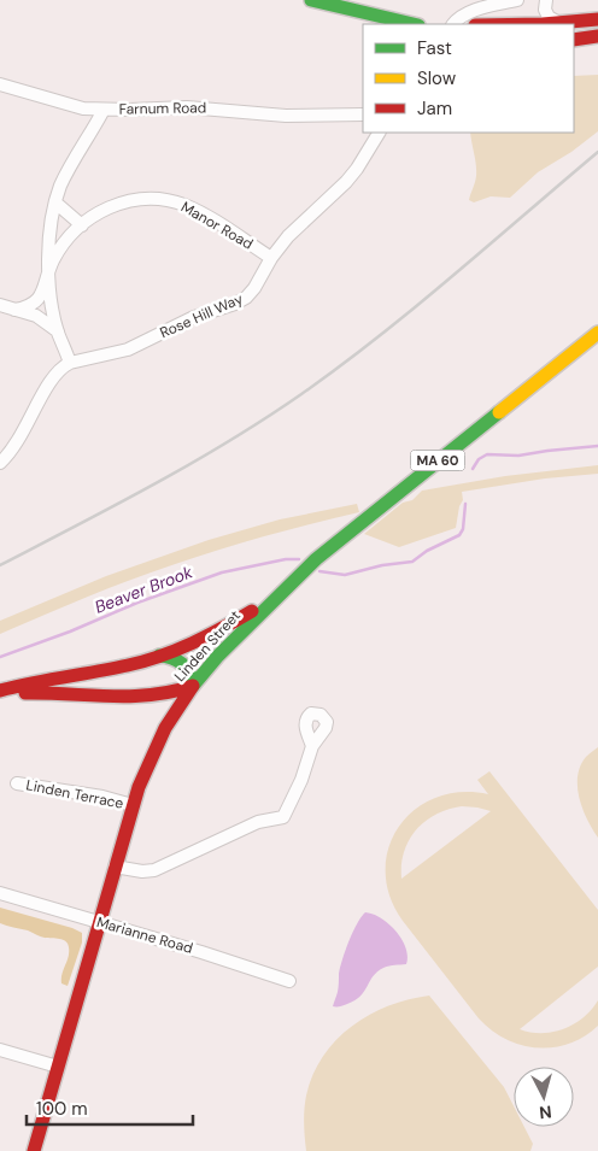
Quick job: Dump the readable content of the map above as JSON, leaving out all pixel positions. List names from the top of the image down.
{
  "streets": {
    "main road": ["MA 60", "Linden Street"],
    "street": [
      "Farnum Road",
      "Manor Road",
      "Rose Hill Way",
      "Linden Terrace",
      "Marianne Road"
    ]
  },
  "crossings": [
    ["Manor Road", "Rose Hill Way"],
    ["MA 60", "Linden Street"],
    ["Linden Street", "Linden Terrace"],
    ["Linden Street", "Marianne Road"]
  ],
  "water": ["Beaver Brook"],
  "legend": ["Fast", "Slow", "Jam"],
  "scale_bar": "100 m",
  "north": "bottom"
}
